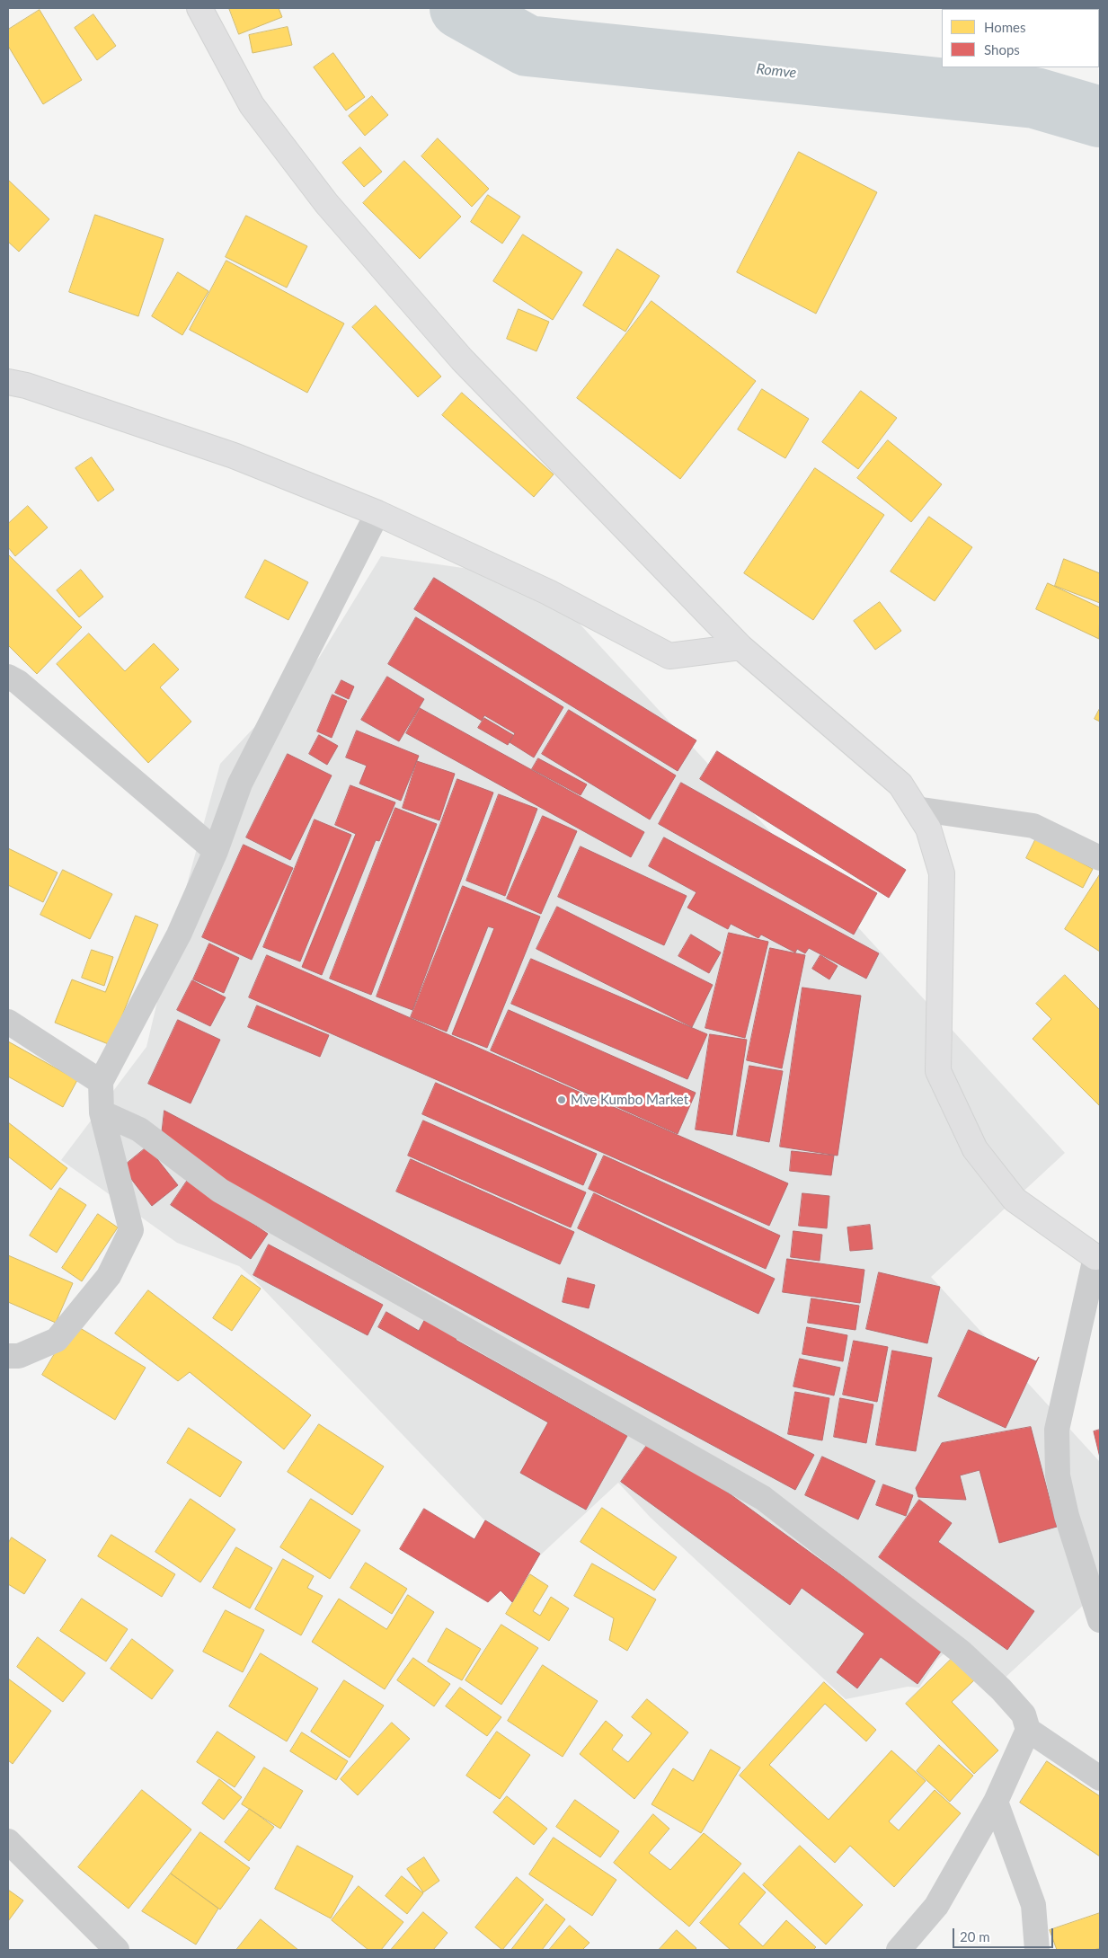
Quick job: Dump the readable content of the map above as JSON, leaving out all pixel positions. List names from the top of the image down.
{
  "water": ["Romve"],
  "places": ["Mve Kumbo Market"],
  "legend": ["Homes", "Shops"],
  "scale_bar": "20 m"
}
